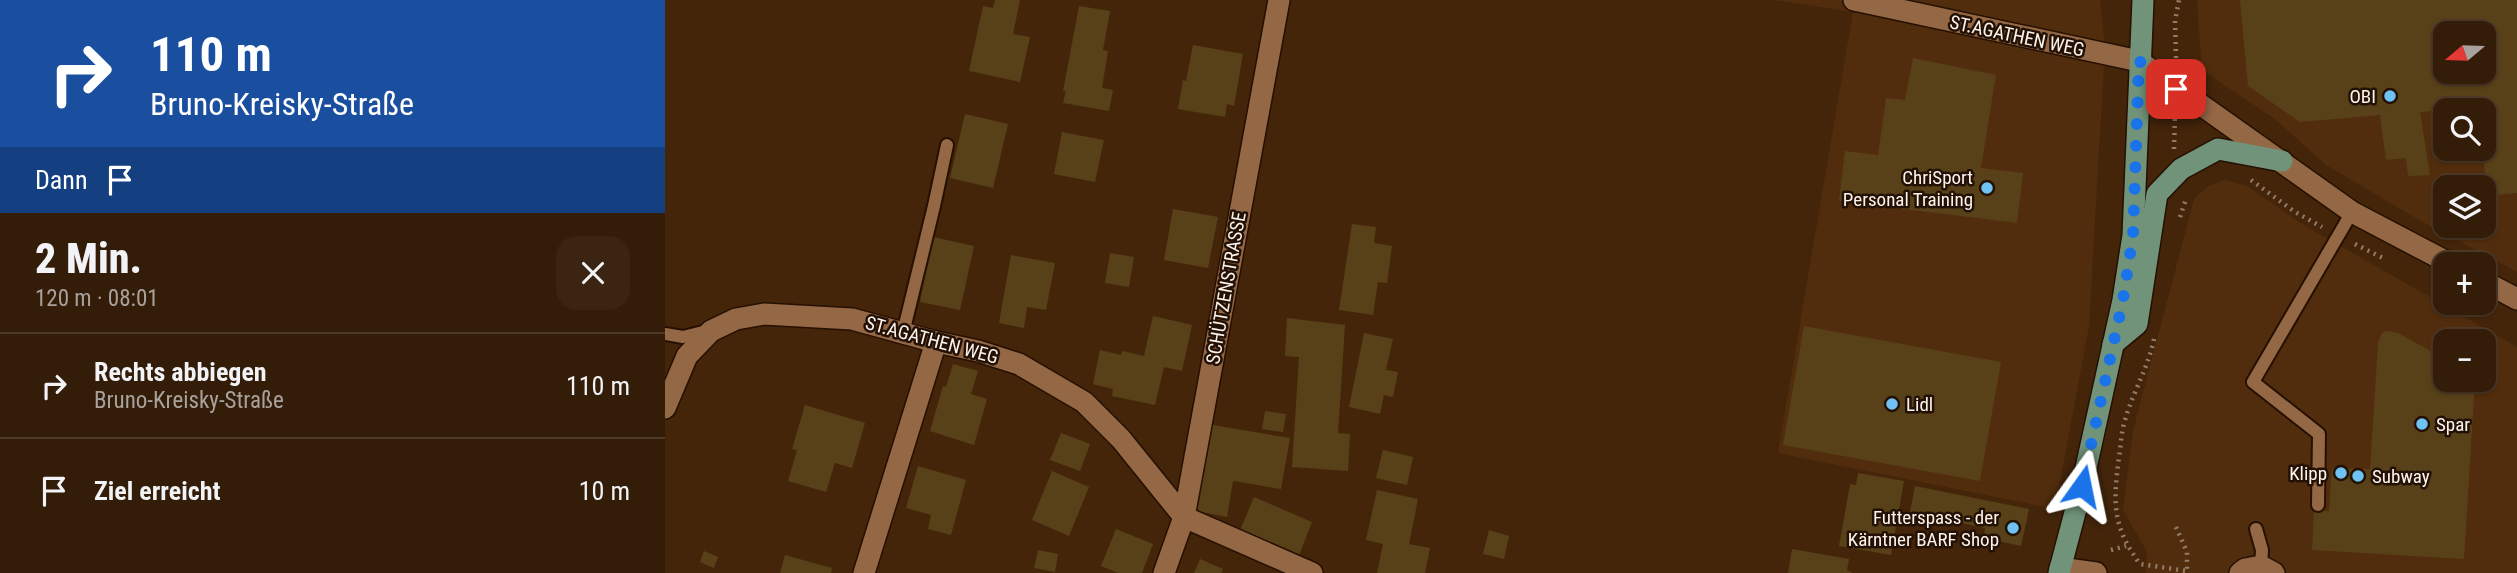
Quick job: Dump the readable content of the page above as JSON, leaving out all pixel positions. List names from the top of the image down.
{
  "streets": {
    "street": ["ST.AGATHEN WEG", "SCHÜTZENSTRASSE"]
  },
  "crossings": [
    ["ST.AGATHEN WEG", "SCHÜTZENSTRASSE"]
  ],
  "places": [
    "OBI",
    "ChriSport Personal Training",
    "Lidl",
    "Spar",
    "Klipp",
    "Subway",
    "Futterspass - der Kärntner BARF Shop"
  ],
  "north": "left",
  "page": {
    "turn": ["110 m", "Bruno-Kreisky-Straße"],
    "map_buttons": ["+", "−"],
    "then": "Dann",
    "heading": ["2 Min.", "120 m · 08:01"],
    "list": [
      {
        "name": "Rechts abbiegen",
        "note": "Bruno-Kreisky-Straße",
        "value": "110 m"
      },
      {
        "name": "Ziel erreicht",
        "value": "10 m"
      }
    ]
  }
}
